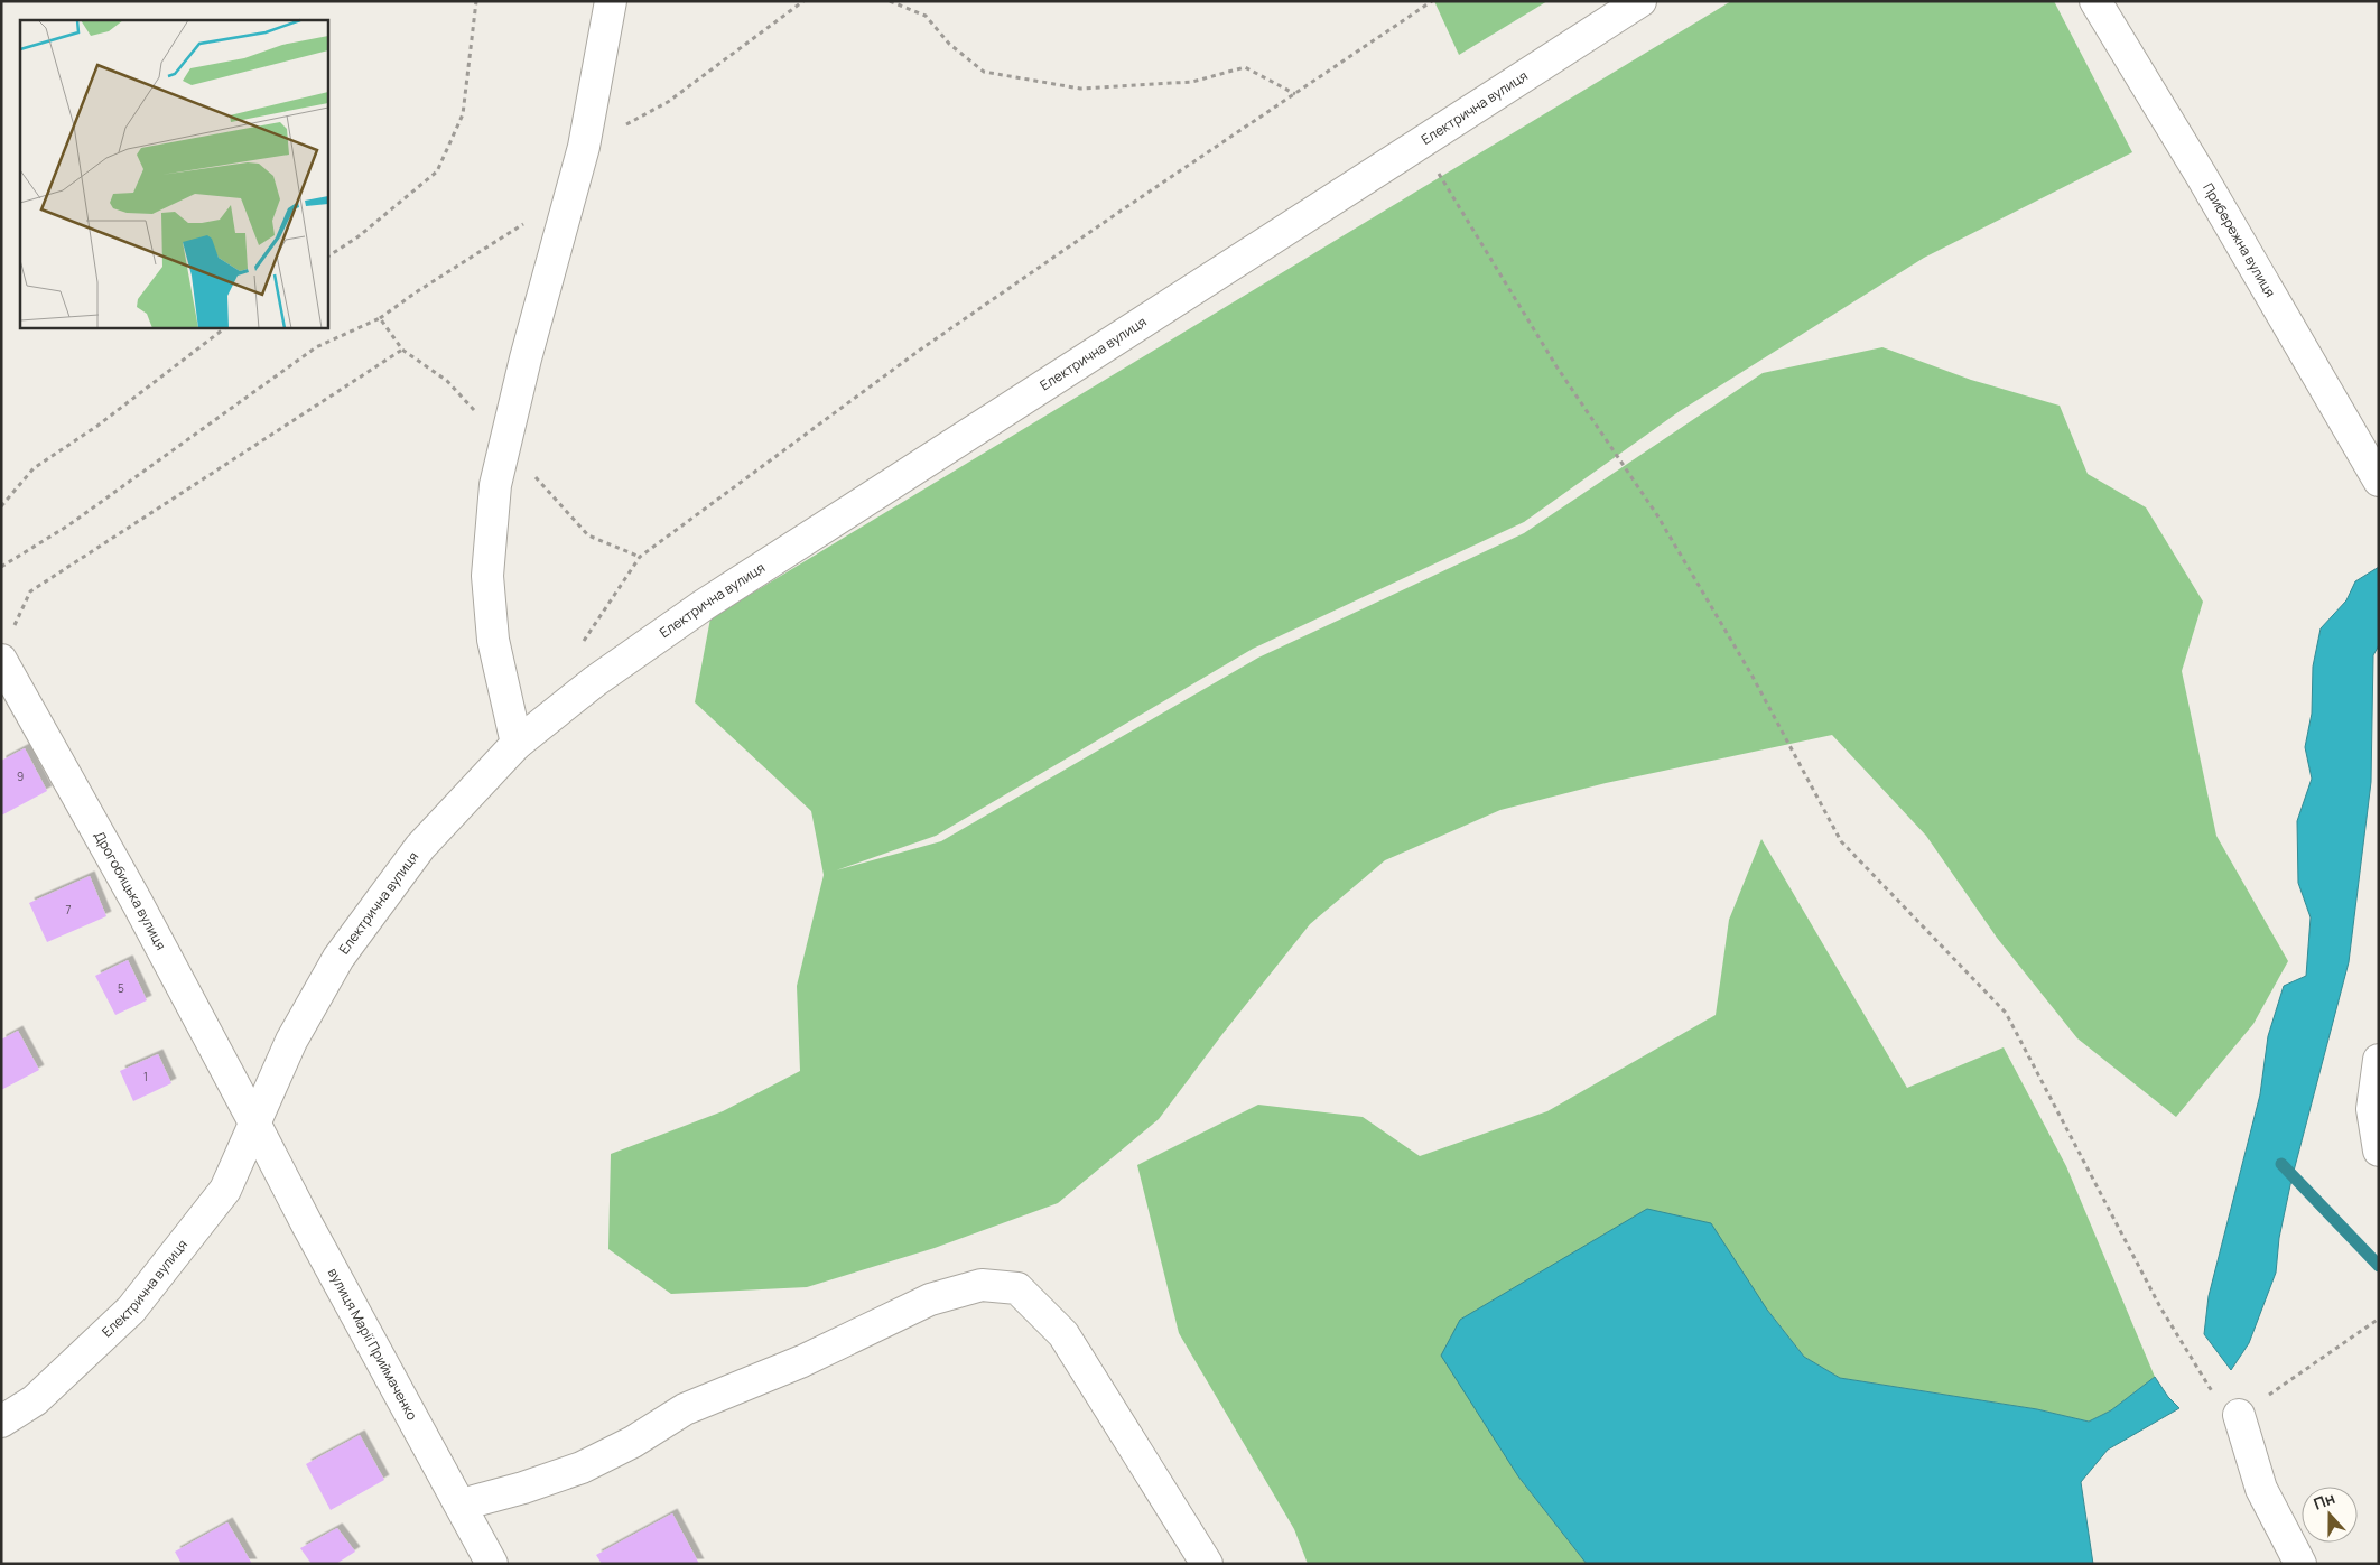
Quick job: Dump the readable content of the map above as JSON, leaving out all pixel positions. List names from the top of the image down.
{
  "streets": {
    "street": [
      "Електрична вулиця",
      "Прибережна вулиця",
      "Дрогобицька вулиця",
      "вулиця Марії Приймаченко"
    ]
  },
  "crossings": [
    ["Електрична вулиця", "Дрогобицька вулиця"],
    ["Електрична вулиця", "вулиця Марії Приймаченко"],
    ["Дрогобицька вулиця", "вулиця Марії Приймаченко"]
  ],
  "house_numbers": [
    "9",
    "7",
    "5",
    "1"
  ],
  "north": "top"
}
